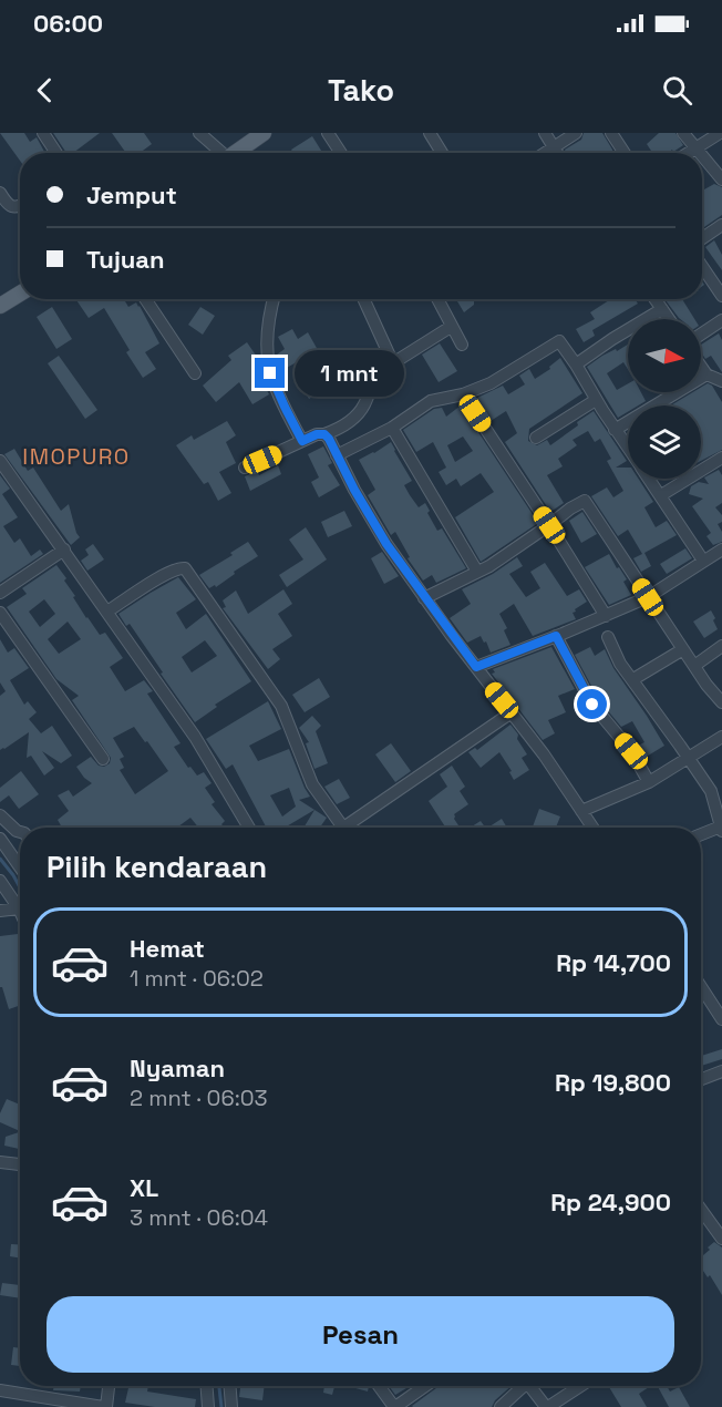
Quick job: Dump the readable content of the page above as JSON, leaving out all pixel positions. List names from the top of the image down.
{
  "districts": ["IMOPURO"],
  "north": "right",
  "page": {
    "status": "06:00",
    "header": "Tako",
    "banner": ["Jemput", "Tujuan"],
    "bubble": "1 mnt",
    "heading": "Pilih kendaraan",
    "list": [
      {
        "name": "Hemat",
        "note": "1 mnt · 06:02",
        "value": "Rp 14,700"
      },
      {
        "name": "Nyaman",
        "note": "2 mnt · 06:03",
        "value": "Rp 19,800"
      },
      {
        "name": "XL",
        "note": "3 mnt · 06:04",
        "value": "Rp 24,900"
      }
    ],
    "buttons": "Pesan"
  }
}
